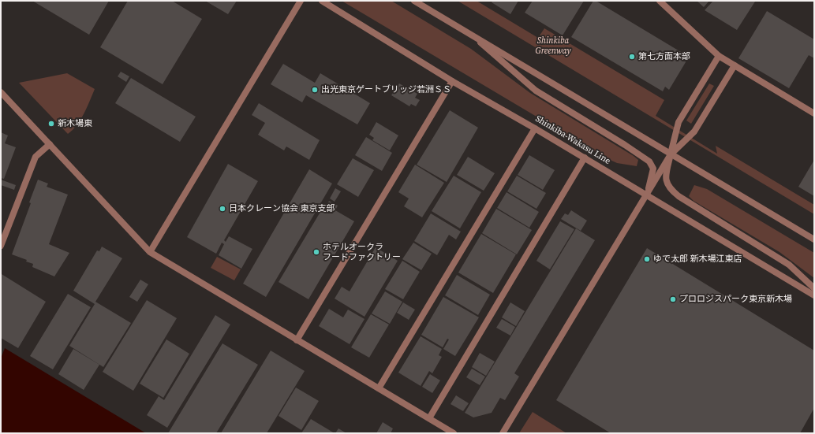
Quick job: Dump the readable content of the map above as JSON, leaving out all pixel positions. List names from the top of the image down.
{
  "streets": {
    "street": ["Shinkiba-Wakasu Line"]
  },
  "parks": ["Shinkiba Greenway"],
  "places": [
    "第七方面本部",
    "出光東京ゲートブリッジ若洲ＳＳ",
    "新木場東",
    "日本クレーン協会 東京支部",
    "ホテルオークラ フードファクトリー",
    "ゆで太郎 新木場江東店",
    "プロロジスパーク東京新木場"
  ]
}
